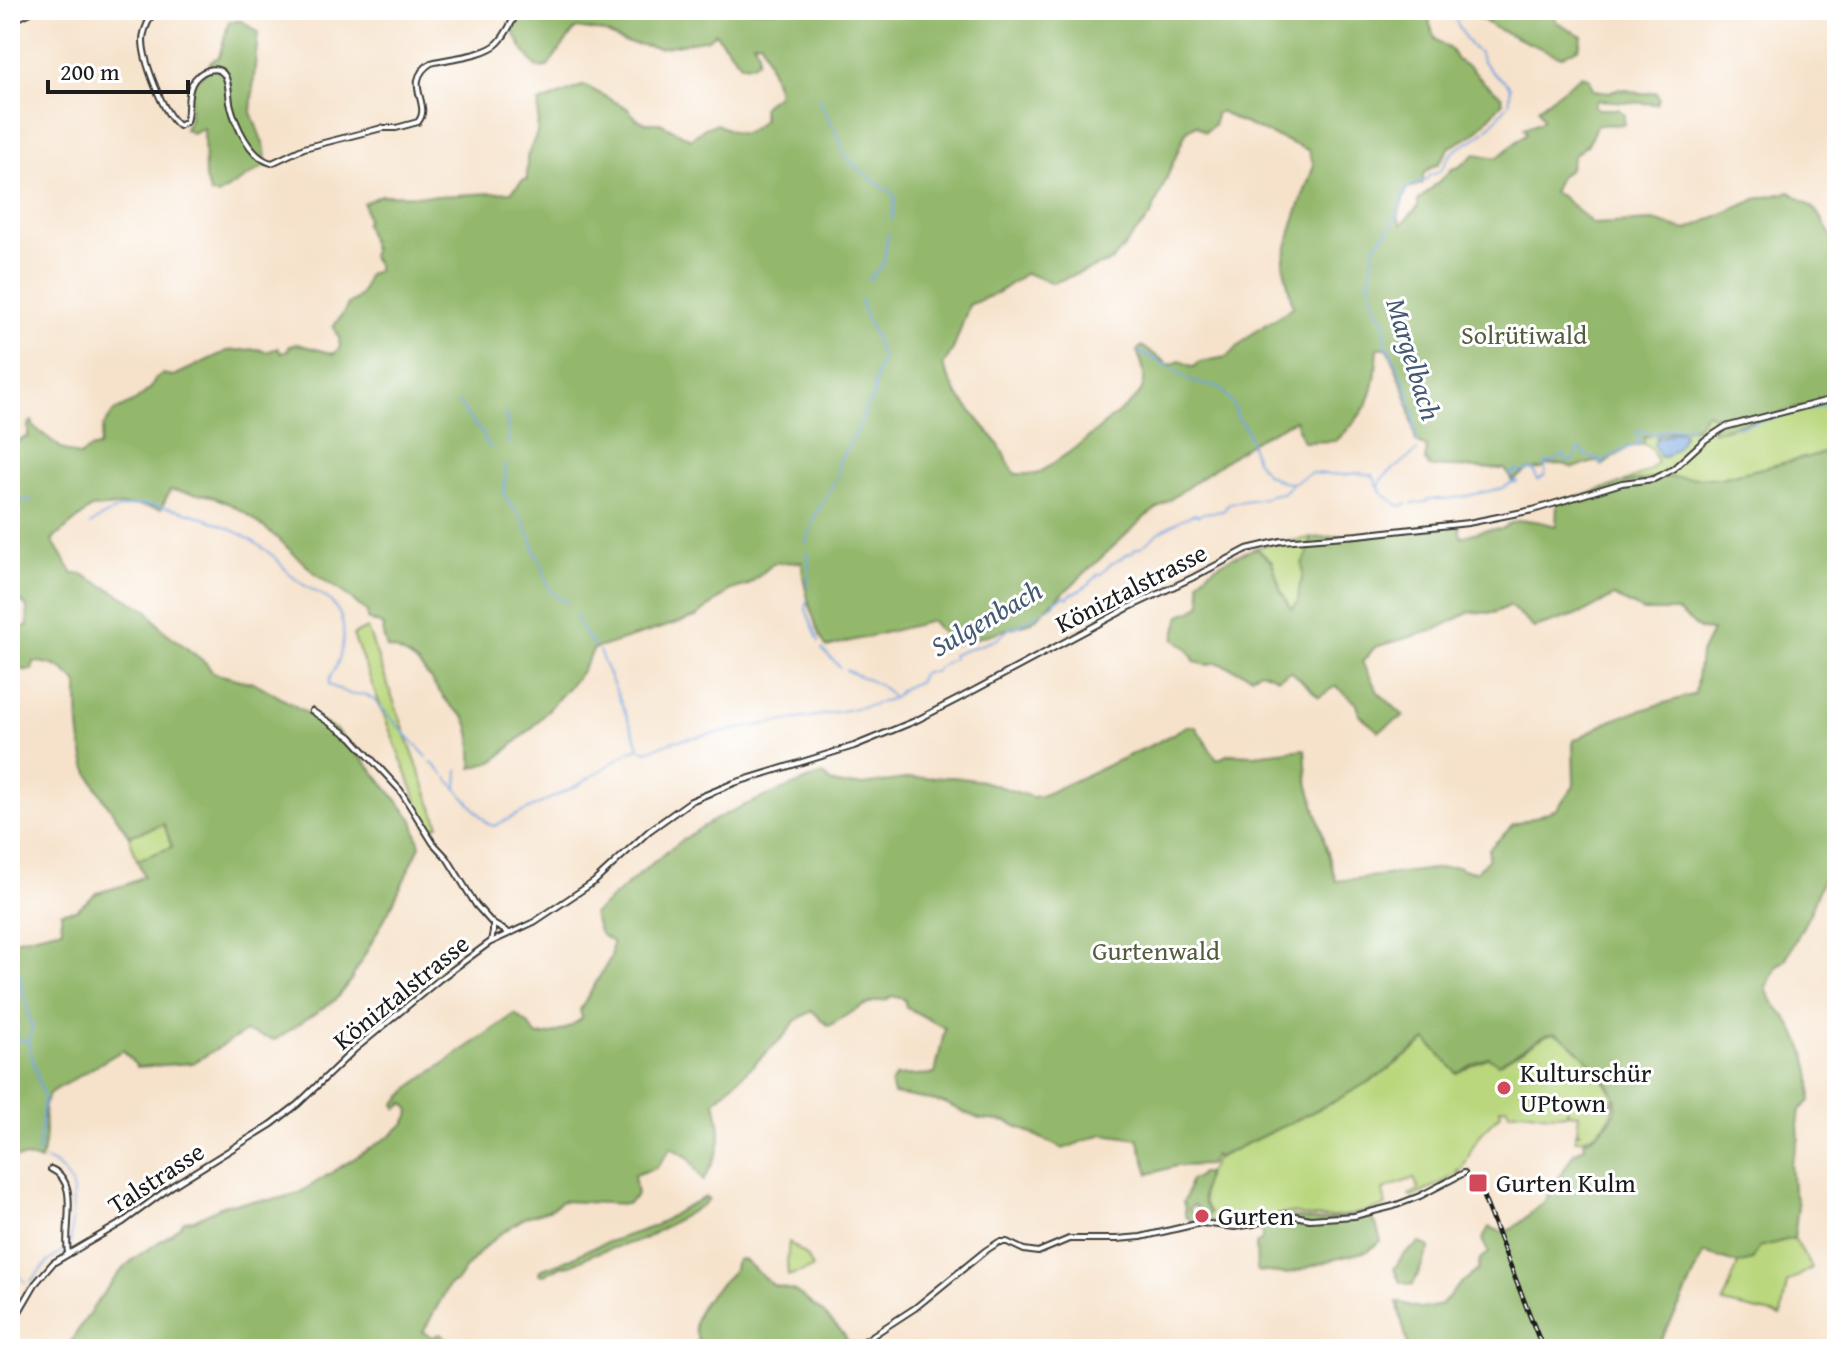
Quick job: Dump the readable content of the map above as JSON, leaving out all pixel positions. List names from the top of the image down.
{
  "streets": {
    "street": ["Köniztalstrasse", "Talstrasse"]
  },
  "crossings": [
    ["Köniztalstrasse", "Talstrasse"]
  ],
  "water": ["Margelbach", "Sulgenbach"],
  "parks": ["Solrütiwald", "Gurtenwald"],
  "places": {
    "other": ["Kulturschür UPtown", "Gurten"],
    "transit": ["Gurten Kulm"]
  },
  "scale_bar": "200 m"
}
